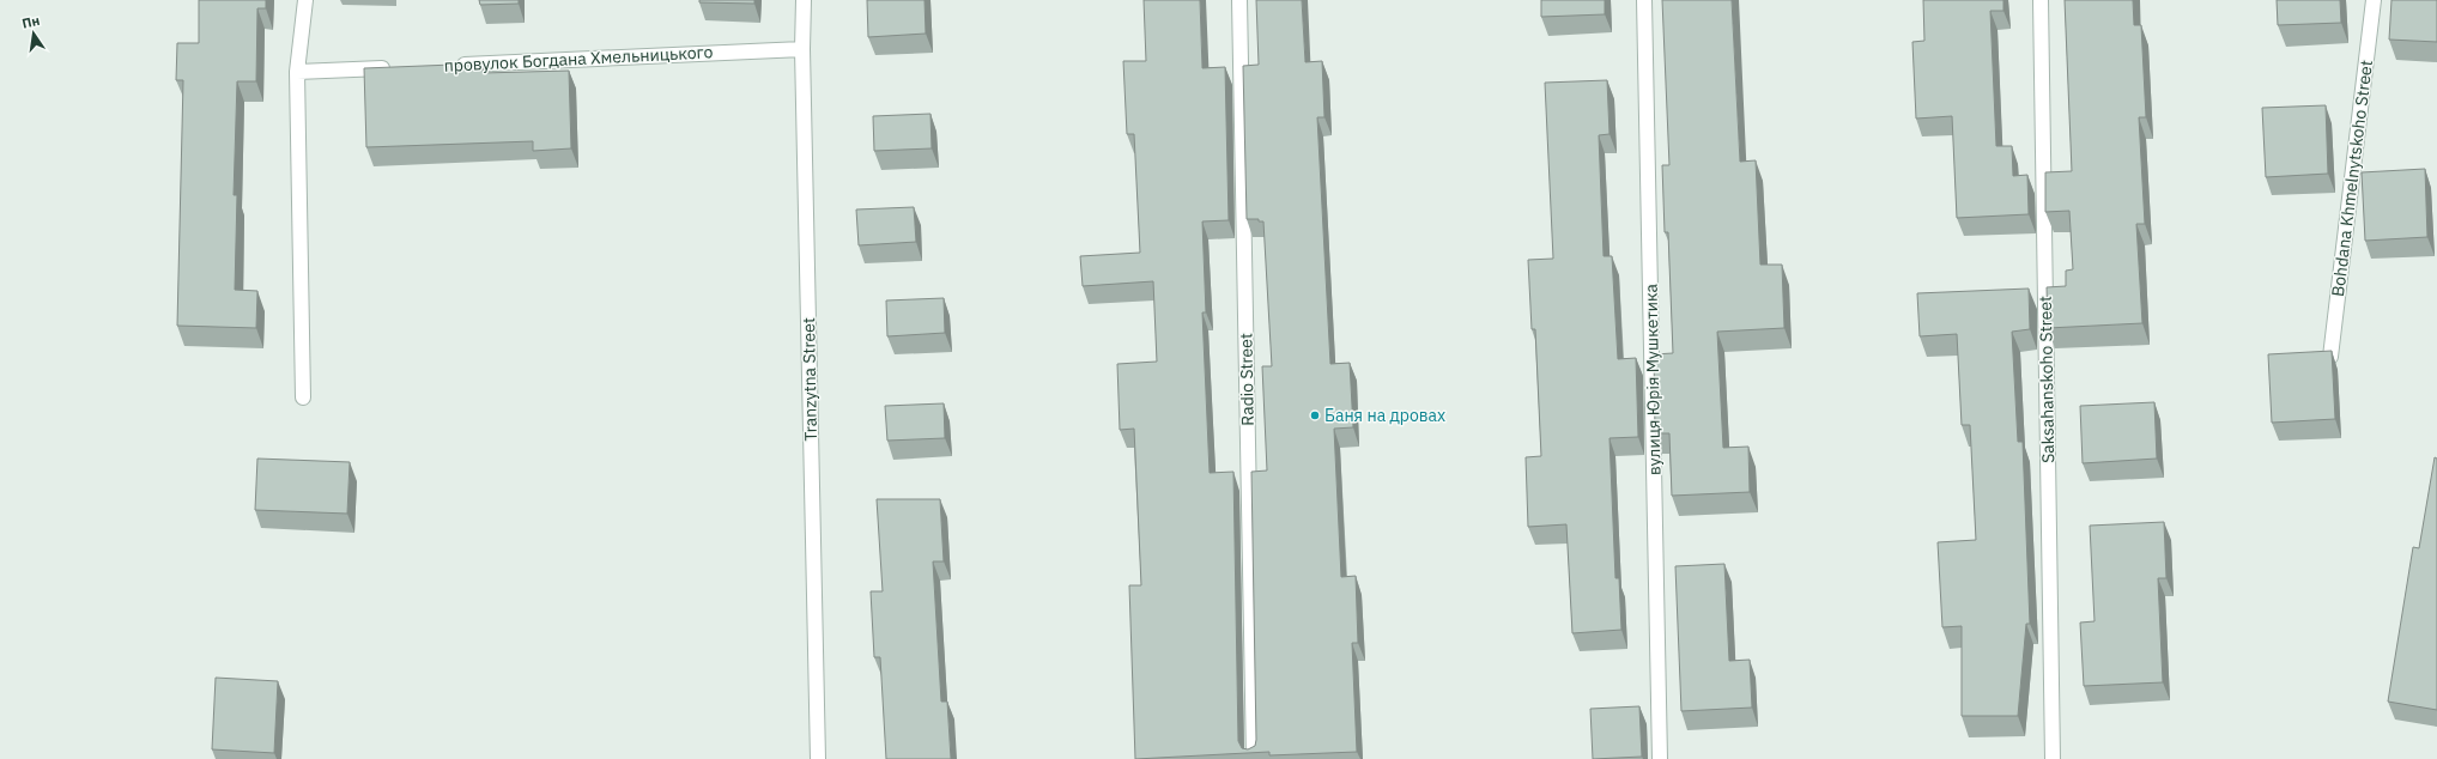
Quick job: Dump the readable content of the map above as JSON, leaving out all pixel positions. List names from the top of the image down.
{
  "streets": {
    "street": [
      "провулок Богдана Хмельницького",
      "Bohdana Khmelnytskoho Street",
      "Tranzytna Street",
      "Radio Street",
      "вулиця Юрія Мушкетика",
      "Saksahanskoho Street"
    ]
  },
  "crossings": [
    ["провулок Богдана Хмельницького", "Tranzytna Street"]
  ],
  "places": ["Баня на дровах"],
  "north": "top"
}
